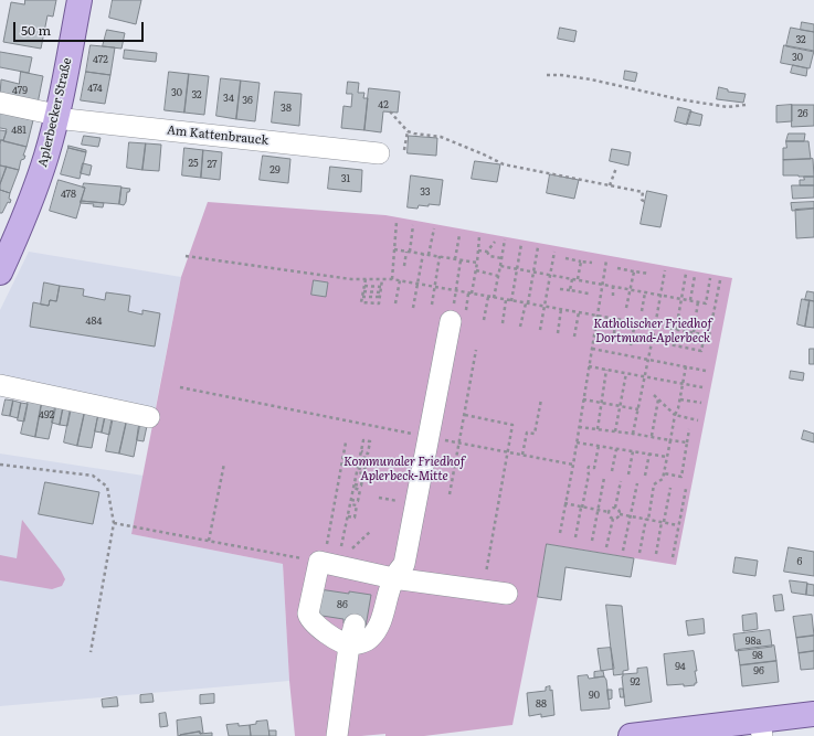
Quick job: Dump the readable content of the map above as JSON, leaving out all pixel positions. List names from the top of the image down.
{
  "streets": {
    "main road": ["Aplerbecker Straße"],
    "street": ["Am Kattenbrauck"]
  },
  "crossings": [
    ["Aplerbecker Straße", "Am Kattenbrauck"]
  ],
  "parks": ["Katholischer Friedhof Dortmund-Aplerbeck", "Kommunaler Friedhof Aplerbeck-Mitte"],
  "house_numbers": [
    "32",
    "30",
    "472",
    "474",
    "479",
    "30",
    "32",
    "34",
    "36",
    "42",
    "38",
    "26",
    "481",
    "25",
    "27",
    "29",
    "31",
    "33",
    "478",
    "484",
    "492",
    "6",
    "86",
    "98a",
    "98",
    "94",
    "96",
    "92",
    "90",
    "88"
  ],
  "scale_bar": "50 m"
}
